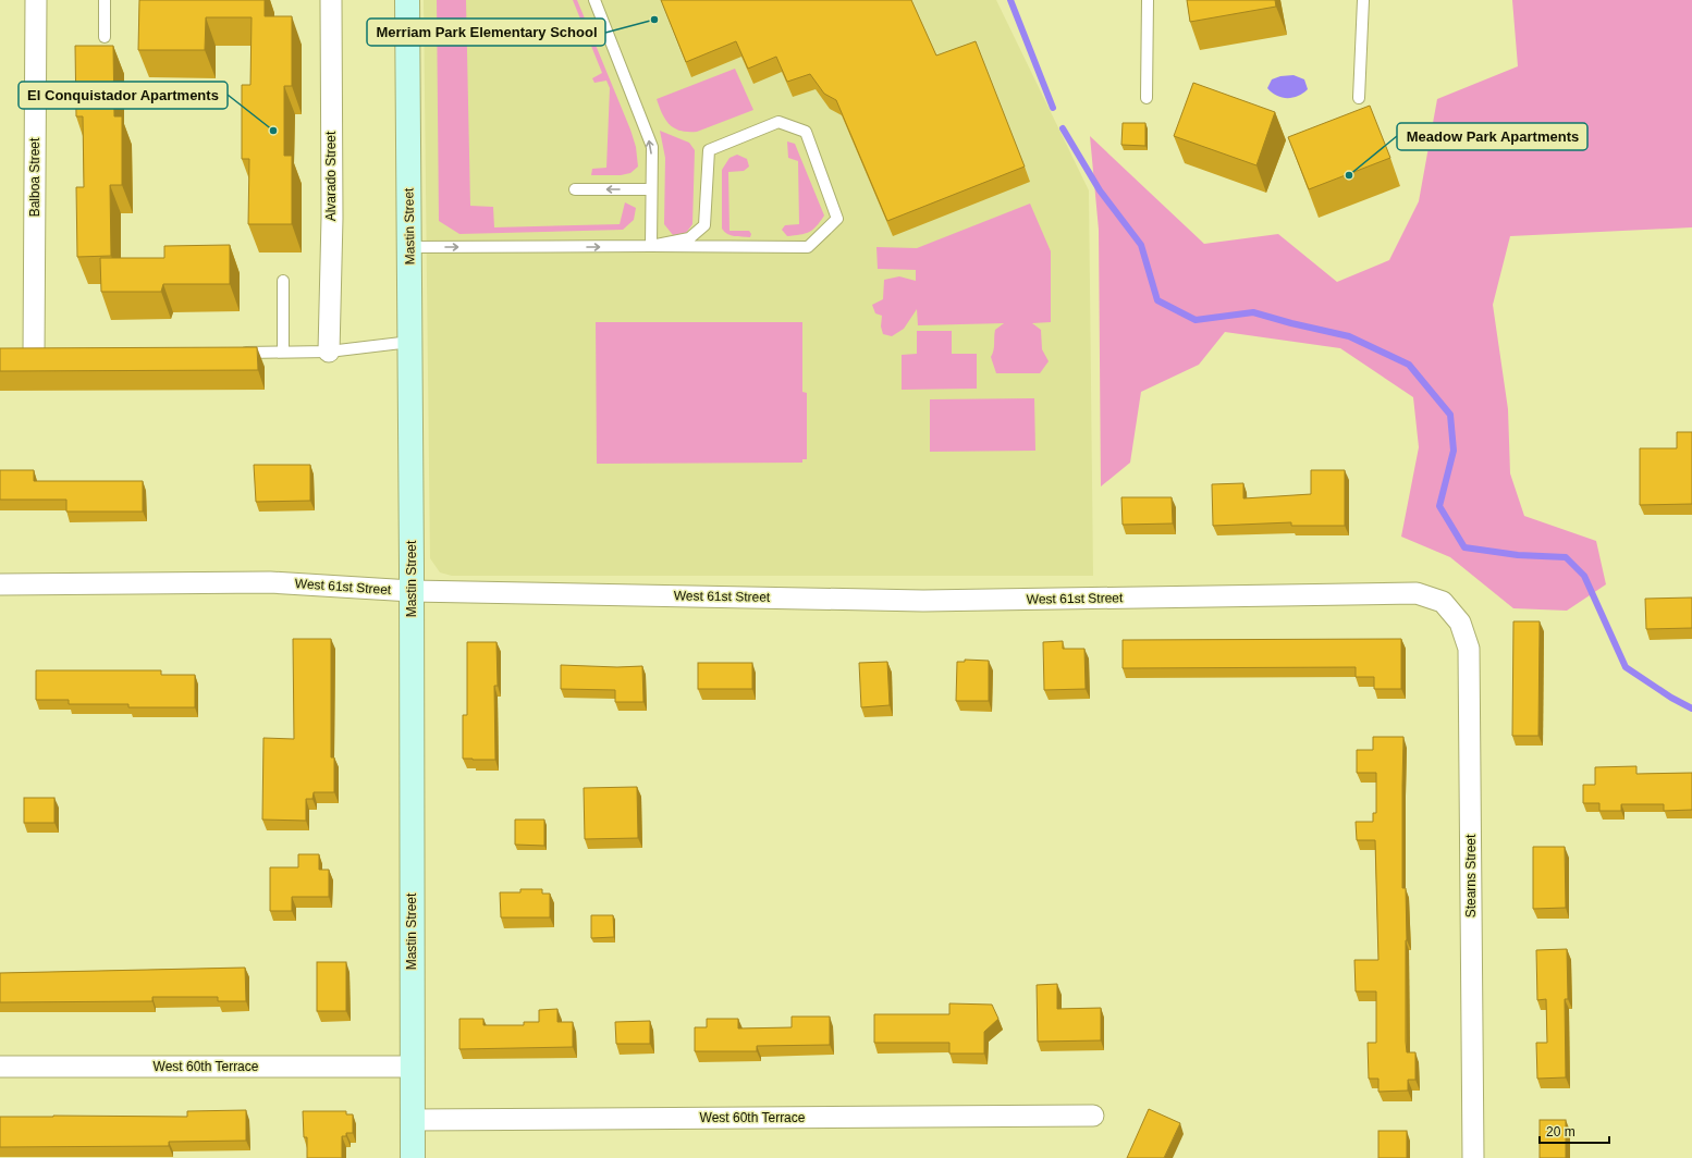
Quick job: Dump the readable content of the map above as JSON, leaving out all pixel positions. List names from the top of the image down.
{
  "streets": {
    "street": [
      "Alvarado Street",
      "Balboa Street",
      "Mastin Street",
      "West 61st Street",
      "Stearns Street",
      "West 60th Terrace"
    ]
  },
  "crossings": [
    ["Mastin Street", "West 61st Street"],
    ["Mastin Street", "West 60th Terrace"],
    ["West 61st Street", "Stearns Street"]
  ],
  "places": ["Merriam Park Elementary School", "El Conquistador Apartments", "Meadow Park Apartments"],
  "scale_bar": "20 m"
}
